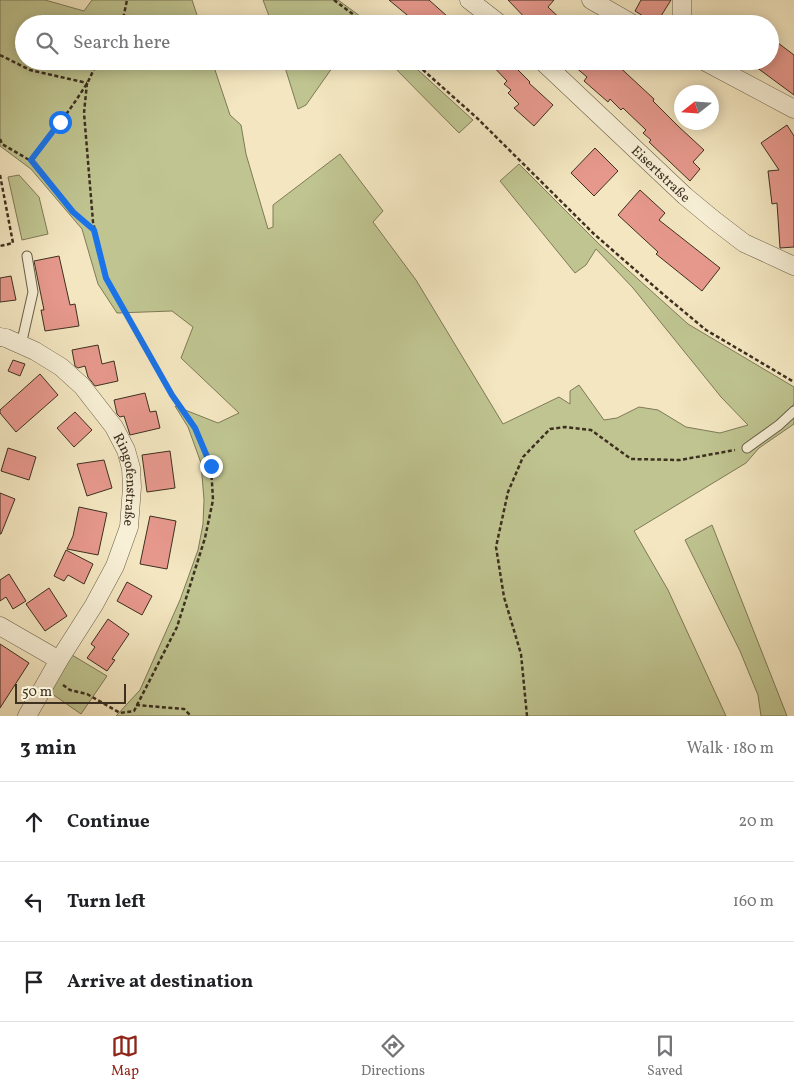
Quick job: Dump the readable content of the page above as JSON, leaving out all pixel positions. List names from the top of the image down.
{
  "streets": {
    "street": ["Eisertstraße", "Ringofenstraße"]
  },
  "scale_bar": "50 m",
  "north": "left",
  "page": {
    "search": "Search here",
    "scale": "50 m",
    "heading": ["3 min", "Walk · 180 m"],
    "list": [
      ["Continue", "20 m"],
      ["Turn left", "160 m"],
      "Arrive at destination"
    ],
    "nav": ["Map", "Directions", "Saved"]
  }
}
